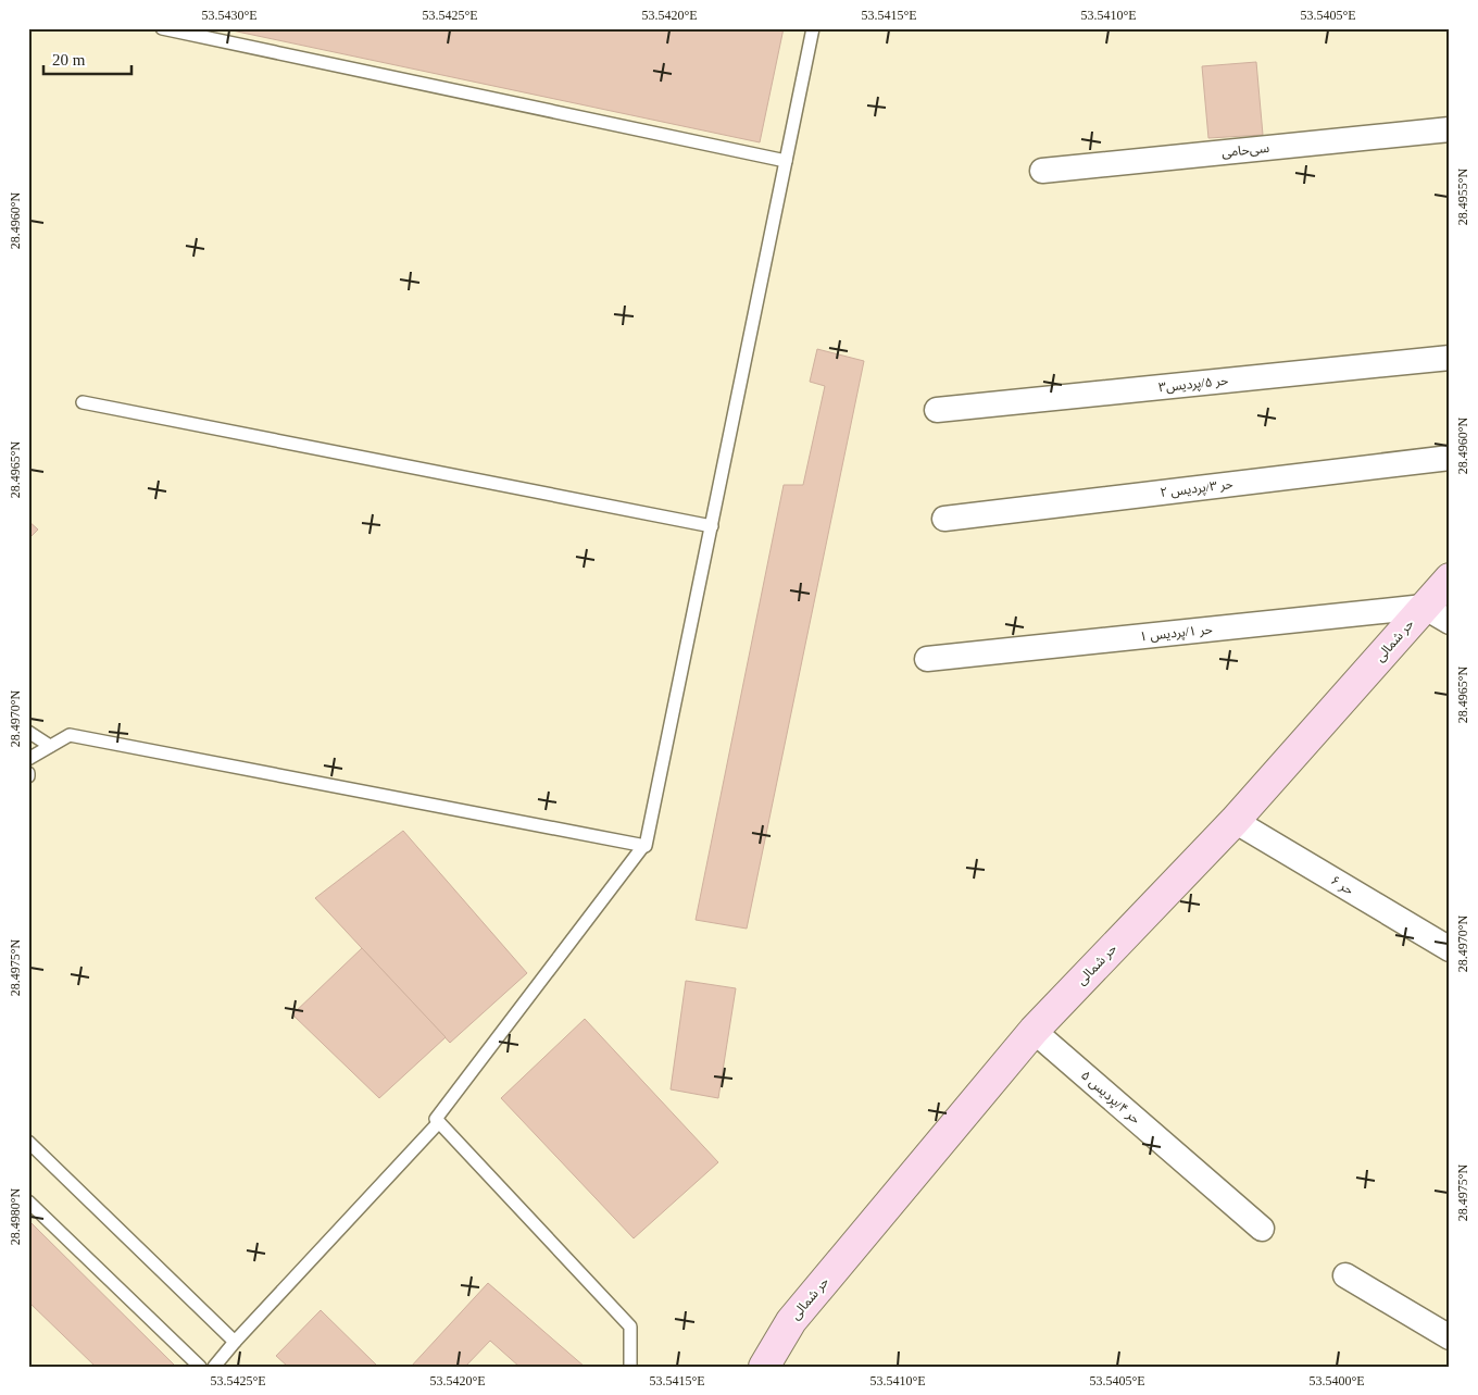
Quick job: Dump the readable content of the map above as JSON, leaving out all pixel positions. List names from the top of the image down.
{
  "streets": {
    "main road": ["حر شمالی"],
    "street": [
      "سی‌حامی",
      "حر ۵/پردیس۳",
      "حر ۳/پردیس ۲",
      "حر ۱/پردیس ۱",
      "حر ۶",
      "حر ۴/پردیس ۵"
    ]
  },
  "crossings": [
    ["حر ۱/پردیس ۱", "حر شمالی"],
    ["حر شمالی", "حر ۶"],
    ["حر شمالی", "حر ۴/پردیس ۵"]
  ],
  "scale_bar": "20 m",
  "coordinates": [
    "53.5430°E",
    "53.5425°E",
    "53.5420°E",
    "53.5415°E",
    "53.5410°E",
    "53.5405°E",
    "28.4955°N",
    "28.4960°N",
    "28.4965°N",
    "28.4970°N",
    "28.4975°N",
    "28.4980°N",
    "53.5400°E"
  ]
}
